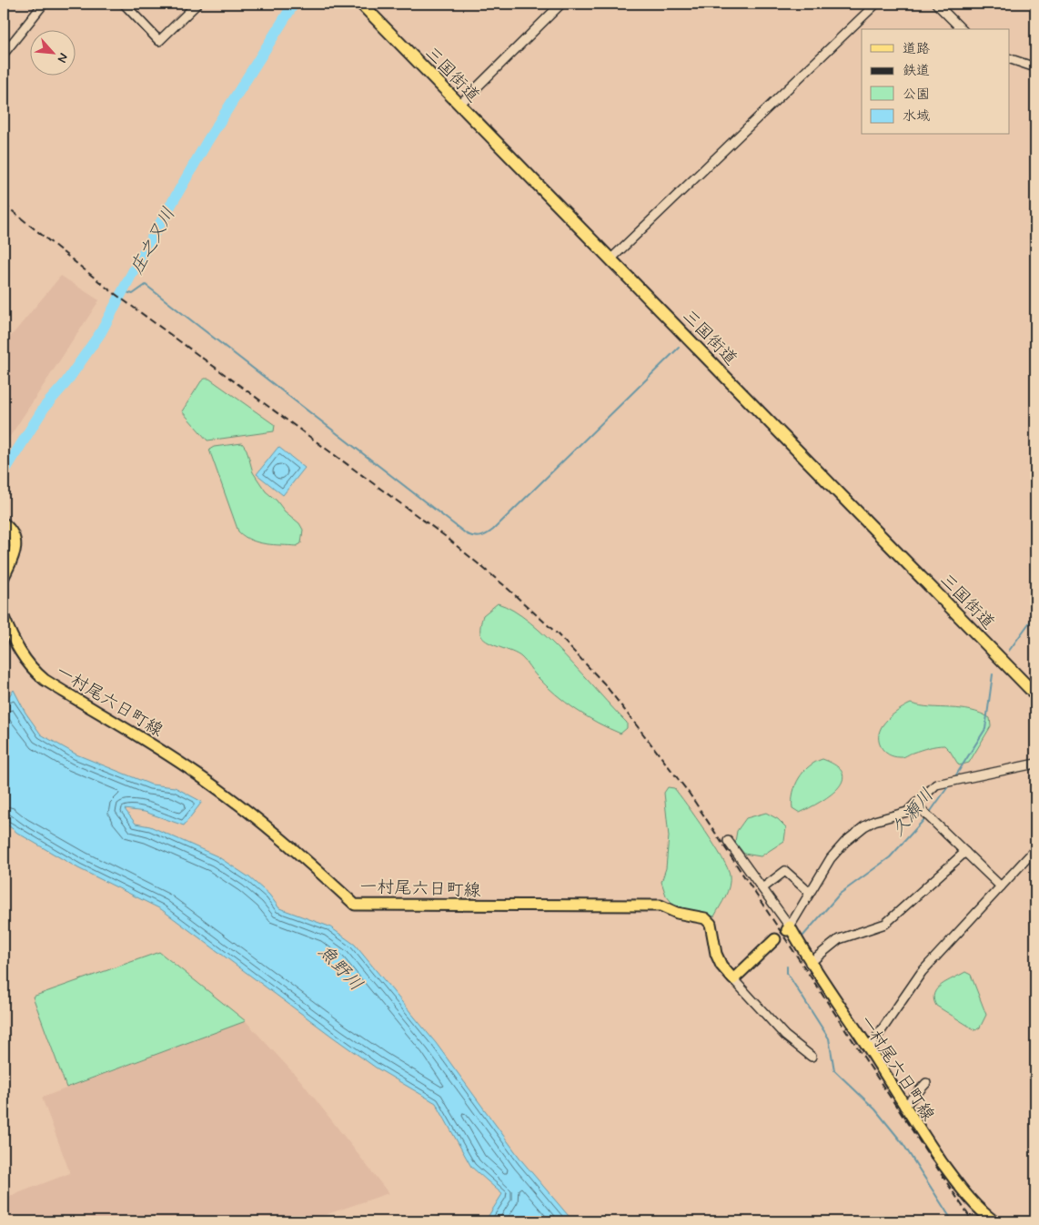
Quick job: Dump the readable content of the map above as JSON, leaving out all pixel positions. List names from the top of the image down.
{
  "streets": {
    "highway": ["三国街道"],
    "main road": ["一村尾六日町線"]
  },
  "water": ["庄之又川", "久瀬川", "魚野川"],
  "legend": [
    "道路",
    "鉄道",
    "公園",
    "水域"
  ],
  "north": "bottom right"
}
